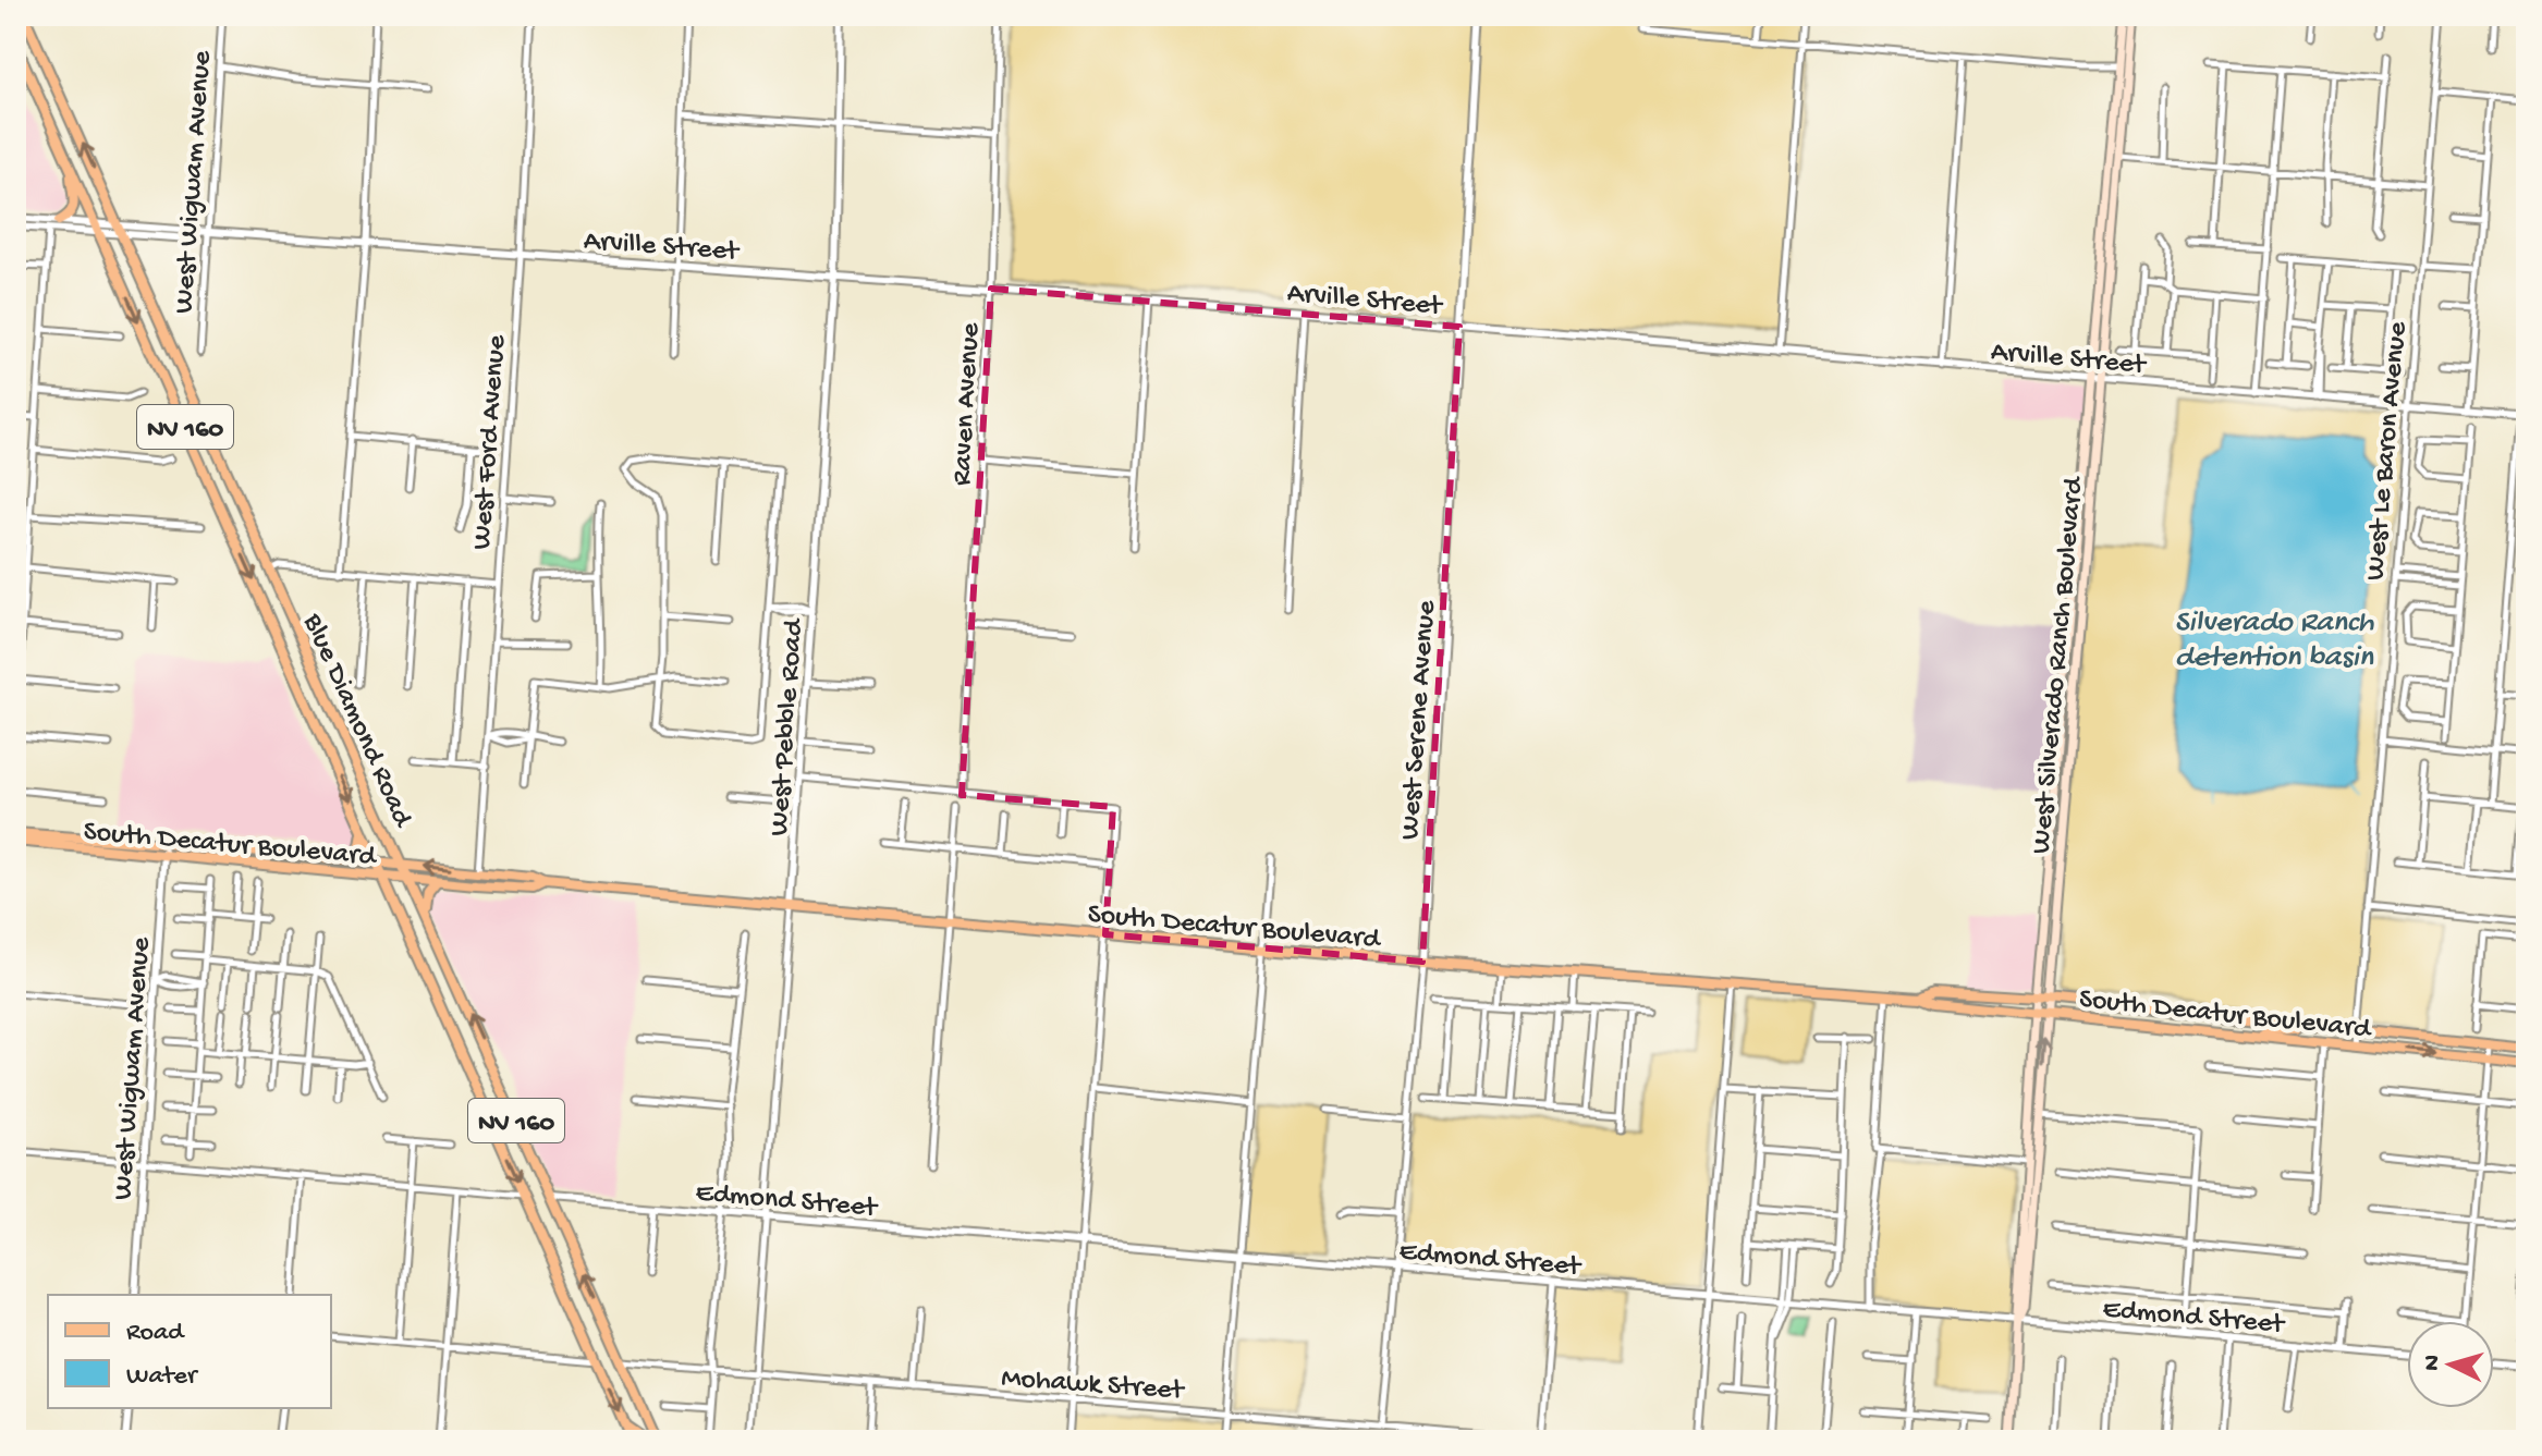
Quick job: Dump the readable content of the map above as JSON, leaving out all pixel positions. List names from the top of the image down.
{
  "streets": {
    "main road": [
      "NV 160",
      "West Silverado Ranch Boulevard",
      "Blue Diamond Road",
      "South Decatur Boulevard"
    ],
    "street": [
      "West Wigwam Avenue",
      "Arville Street",
      "Raven Avenue",
      "West Ford Avenue",
      "West Le Baron Avenue",
      "West Serene Avenue",
      "West Pebble Road",
      "Edmond Street",
      "Mohawk Street"
    ]
  },
  "crossings": [
    ["West Wigwam Avenue", "Arville Street"],
    ["West Wigwam Avenue", "South Decatur Boulevard"],
    ["Arville Street", "Raven Avenue"],
    ["Arville Street", "West Ford Avenue"],
    ["Arville Street", "West Le Baron Avenue"],
    ["Arville Street", "West Silverado Ranch Boulevard"],
    ["Arville Street", "Blue Diamond Road"],
    ["Arville Street", "West Serene Avenue"],
    ["Arville Street", "West Pebble Road"],
    ["West Ford Avenue", "South Decatur Boulevard"],
    ["West Le Baron Avenue", "South Decatur Boulevard"],
    ["West Silverado Ranch Boulevard", "South Decatur Boulevard"],
    ["West Silverado Ranch Boulevard", "Edmond Street"],
    ["Blue Diamond Road", "South Decatur Boulevard"],
    ["Blue Diamond Road", "Edmond Street"],
    ["Blue Diamond Road", "Mohawk Street"],
    ["West Serene Avenue", "South Decatur Boulevard"],
    ["West Serene Avenue", "Edmond Street"],
    ["West Serene Avenue", "Mohawk Street"],
    ["West Pebble Road", "South Decatur Boulevard"],
    ["West Pebble Road", "Edmond Street"],
    ["West Pebble Road", "Mohawk Street"]
  ],
  "water": ["Silverado Ranch detention basin"],
  "legend": ["Road", "Water"],
  "north": "left"
}
